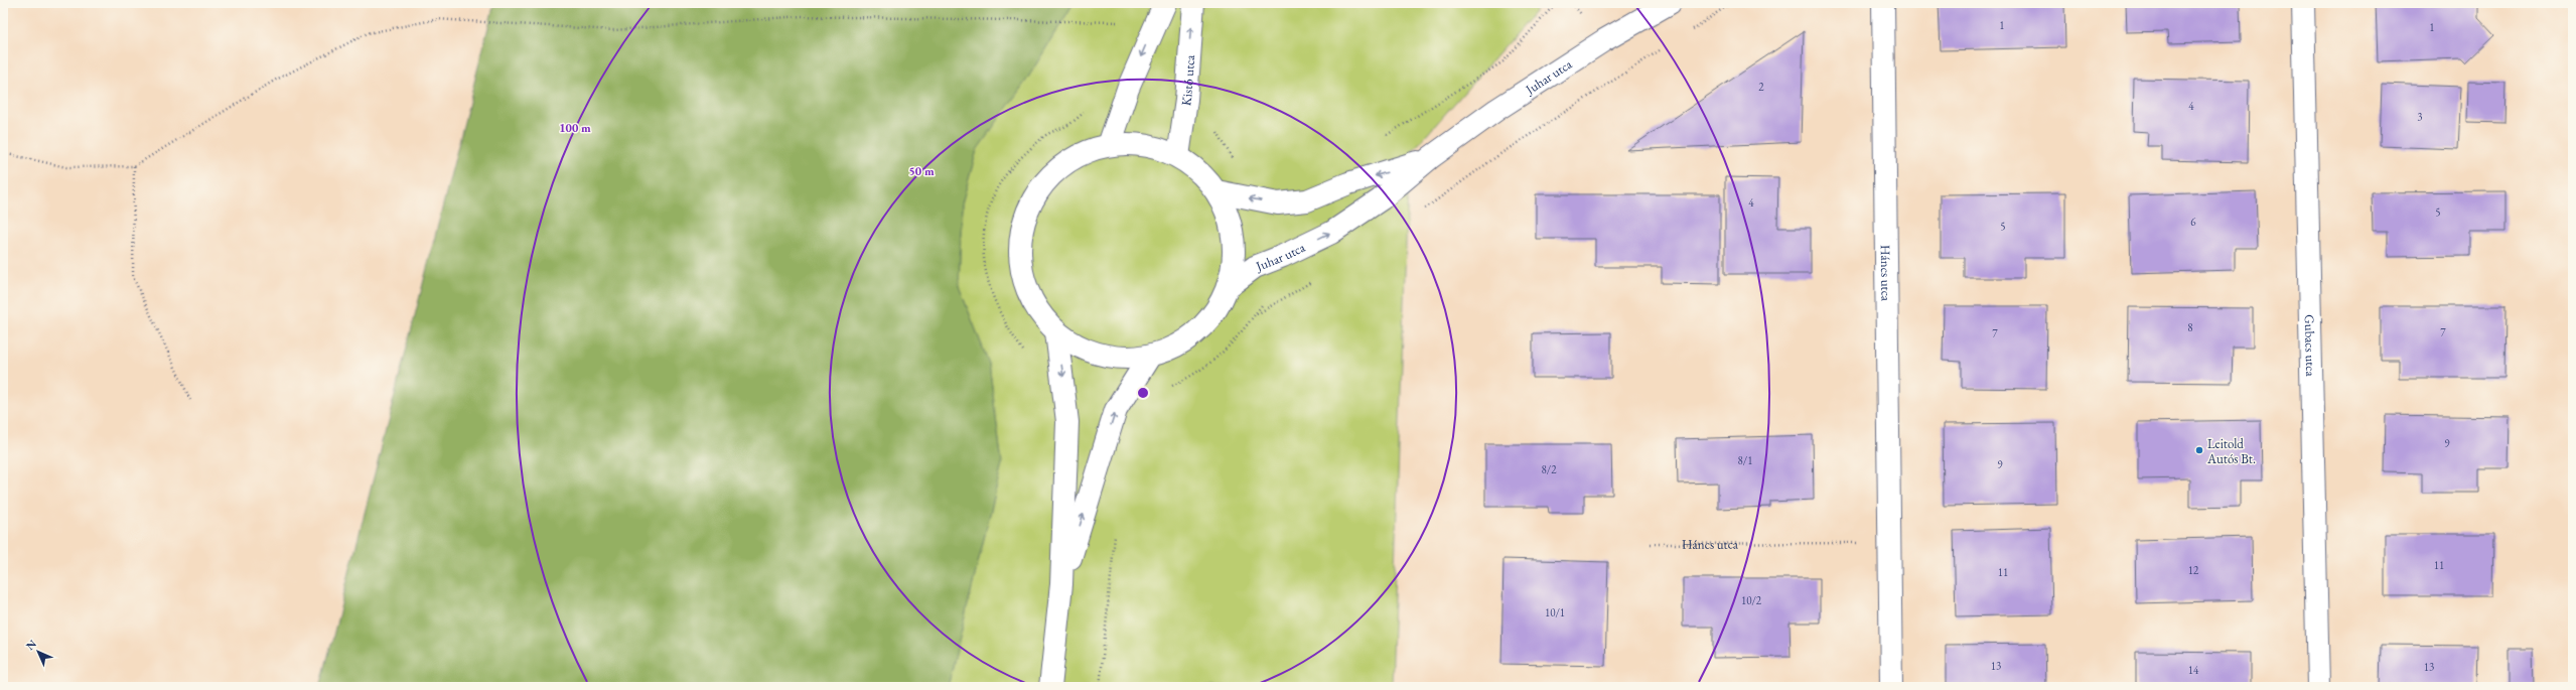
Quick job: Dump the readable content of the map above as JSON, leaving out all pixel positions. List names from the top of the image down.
{
  "streets": {
    "street": [
      "Juhar utca",
      "Kistó utca",
      "Háncs utca",
      "Gubacs utca"
    ]
  },
  "places": ["Leitold Autós Bt."],
  "house_numbers": [
    "1",
    "1",
    "2",
    "4",
    "3",
    "4",
    "5",
    "6",
    "5",
    "8",
    "7",
    "7",
    "9",
    "8/1",
    "9",
    "8/2",
    "11",
    "12",
    "11",
    "10/2",
    "10/1",
    "13",
    "13",
    "14"
  ],
  "north": "top left",
  "rings": ["100 m", "50 m"]
}
